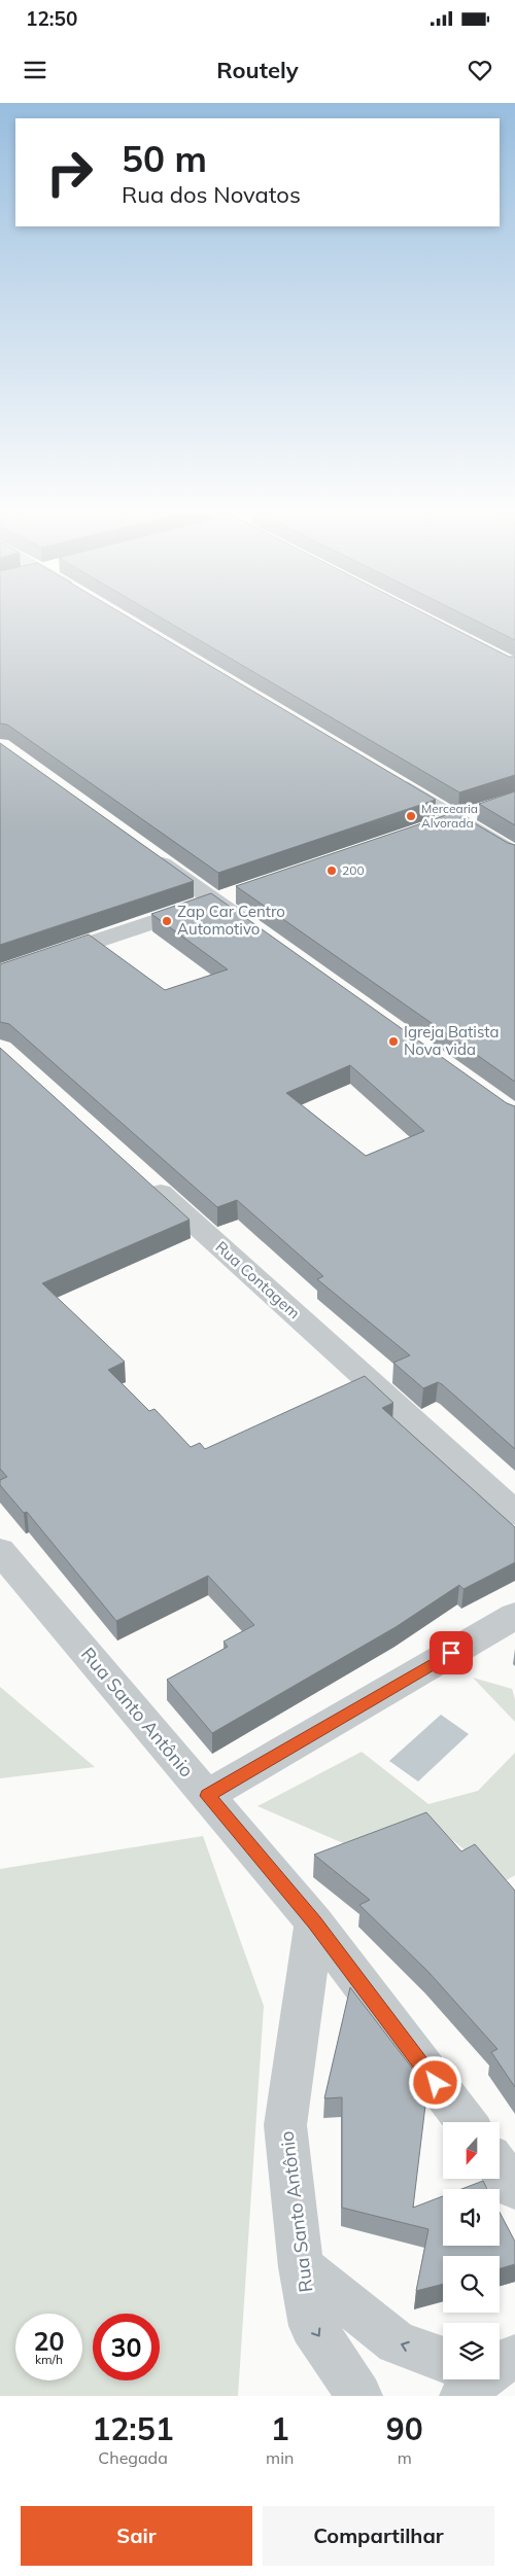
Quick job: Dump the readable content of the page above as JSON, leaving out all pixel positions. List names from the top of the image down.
{
  "streets": {
    "street": ["Rua Contagem", "Rua Santo Antônio"]
  },
  "places": [
    "Mercearia Alvorada",
    "200",
    "Zap Car Centro Automotivo",
    "Igreja Batista Nova vida"
  ],
  "north": "bottom",
  "page": {
    "status": "12:50",
    "header": "Routely",
    "turn": ["50 m", "Rua dos Novatos"],
    "speed": "20 km/h",
    "limit": "30",
    "eta": [
      "12:51",
      "Chegada",
      "1",
      "min",
      "90",
      "m"
    ],
    "buttons": ["Sair", "Compartilhar"]
  }
}
